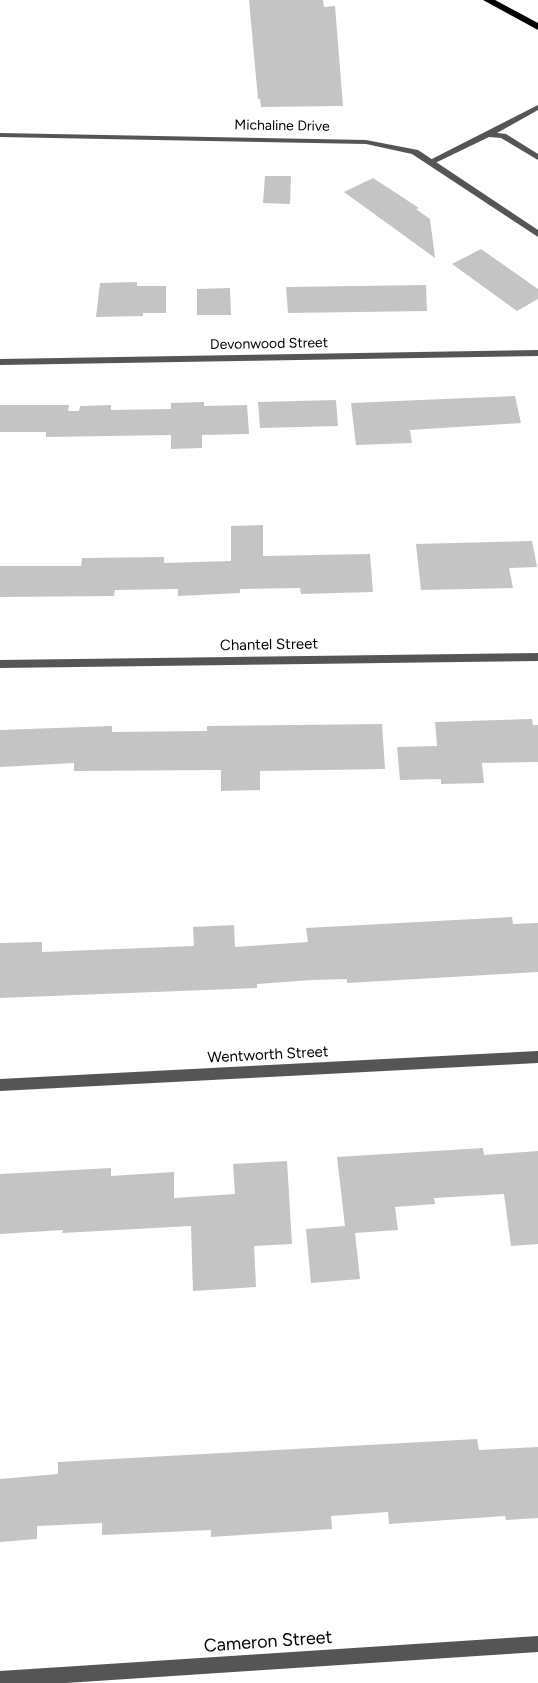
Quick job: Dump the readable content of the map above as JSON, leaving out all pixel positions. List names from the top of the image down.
{
  "streets": {
    "street": [
      "Michaline Drive",
      "Devonwood Street",
      "Chantel Street",
      "Wentworth Street",
      "Cameron Street"
    ]
  }
}
